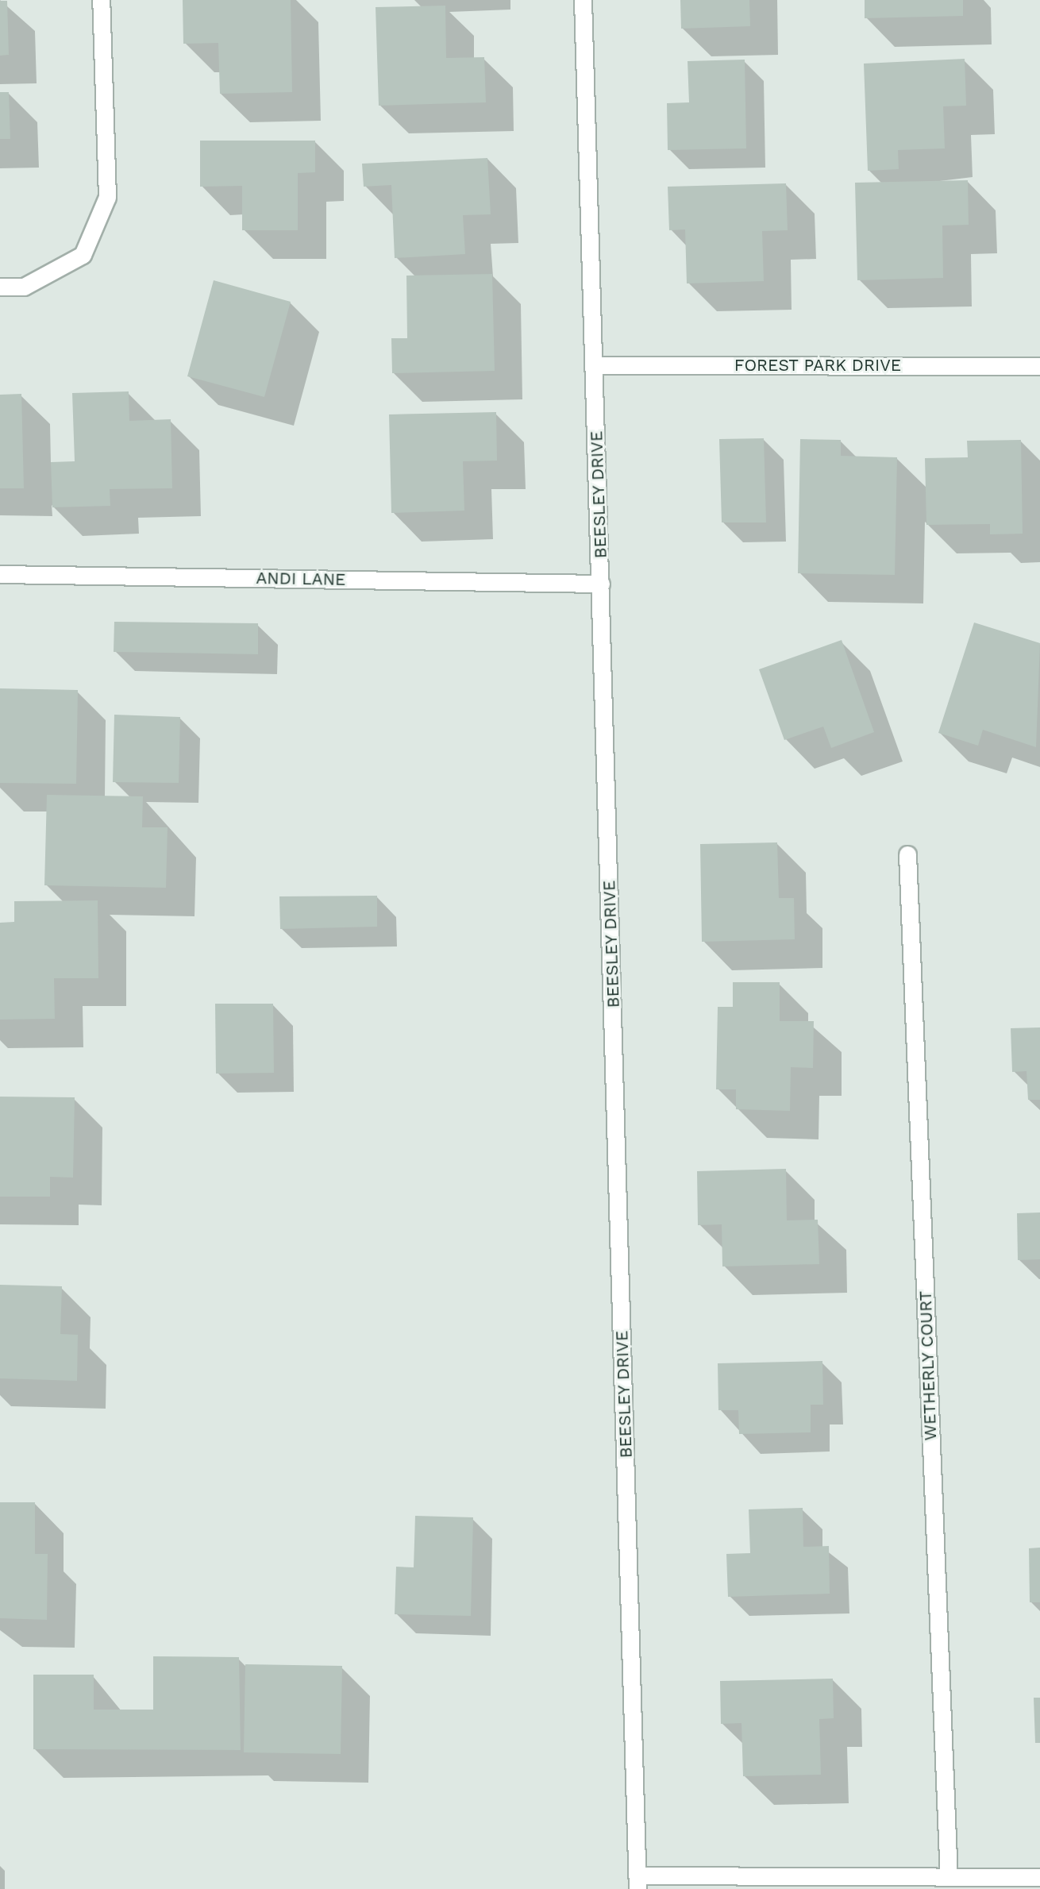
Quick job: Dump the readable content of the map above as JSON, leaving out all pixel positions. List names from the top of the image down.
{
  "streets": {
    "street": [
      "FOREST PARK DRIVE",
      "BEESLEY DRIVE",
      "ANDI LANE",
      "WETHERLY COURT"
    ]
  },
  "crossings": [
    ["FOREST PARK DRIVE", "BEESLEY DRIVE"],
    ["BEESLEY DRIVE", "ANDI LANE"]
  ]
}
